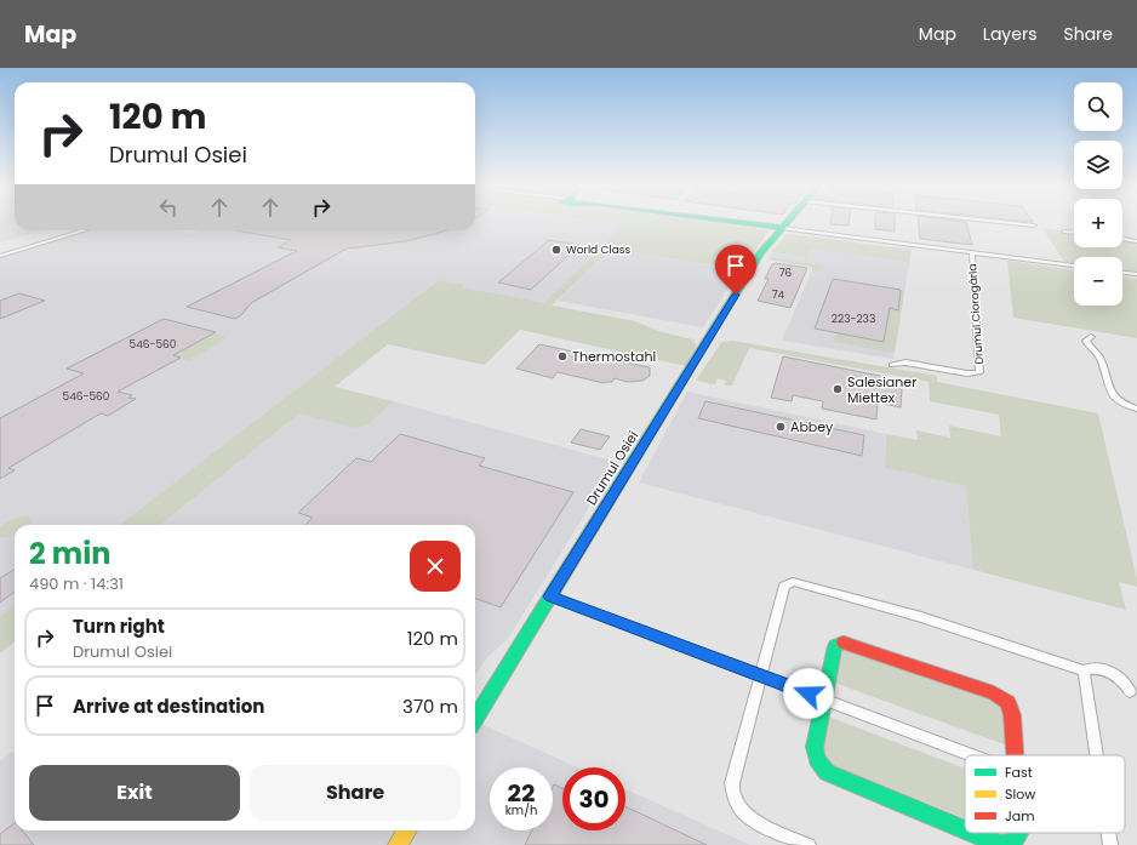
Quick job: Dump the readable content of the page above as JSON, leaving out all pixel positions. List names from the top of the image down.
{
  "streets": {
    "street": ["Drumul Ciorogârla", "Drumul Osiei"]
  },
  "places": [
    "World Class",
    "Thermostahl",
    "Salesianer Miettex",
    "Abbey"
  ],
  "house_numbers": [
    "76",
    "74",
    "223-233",
    "546-560",
    "546-560"
  ],
  "legend": ["Fast", "Slow", "Jam"],
  "page": {
    "header": "Map",
    "nav": ["Map", "Layers", "Share"],
    "map_buttons": ["+", "−"],
    "turn": ["120 m", "Drumul Osiei"],
    "heading": ["2 min", "490 m · 14:31"],
    "list": [
      {
        "name": "Turn right",
        "note": "Drumul Osiei",
        "value": "120 m"
      },
      {
        "name": "Arrive at destination",
        "value": "370 m"
      }
    ],
    "buttons": ["Exit", "Share"],
    "speed": "22 km/h",
    "limit": "30"
  }
}
